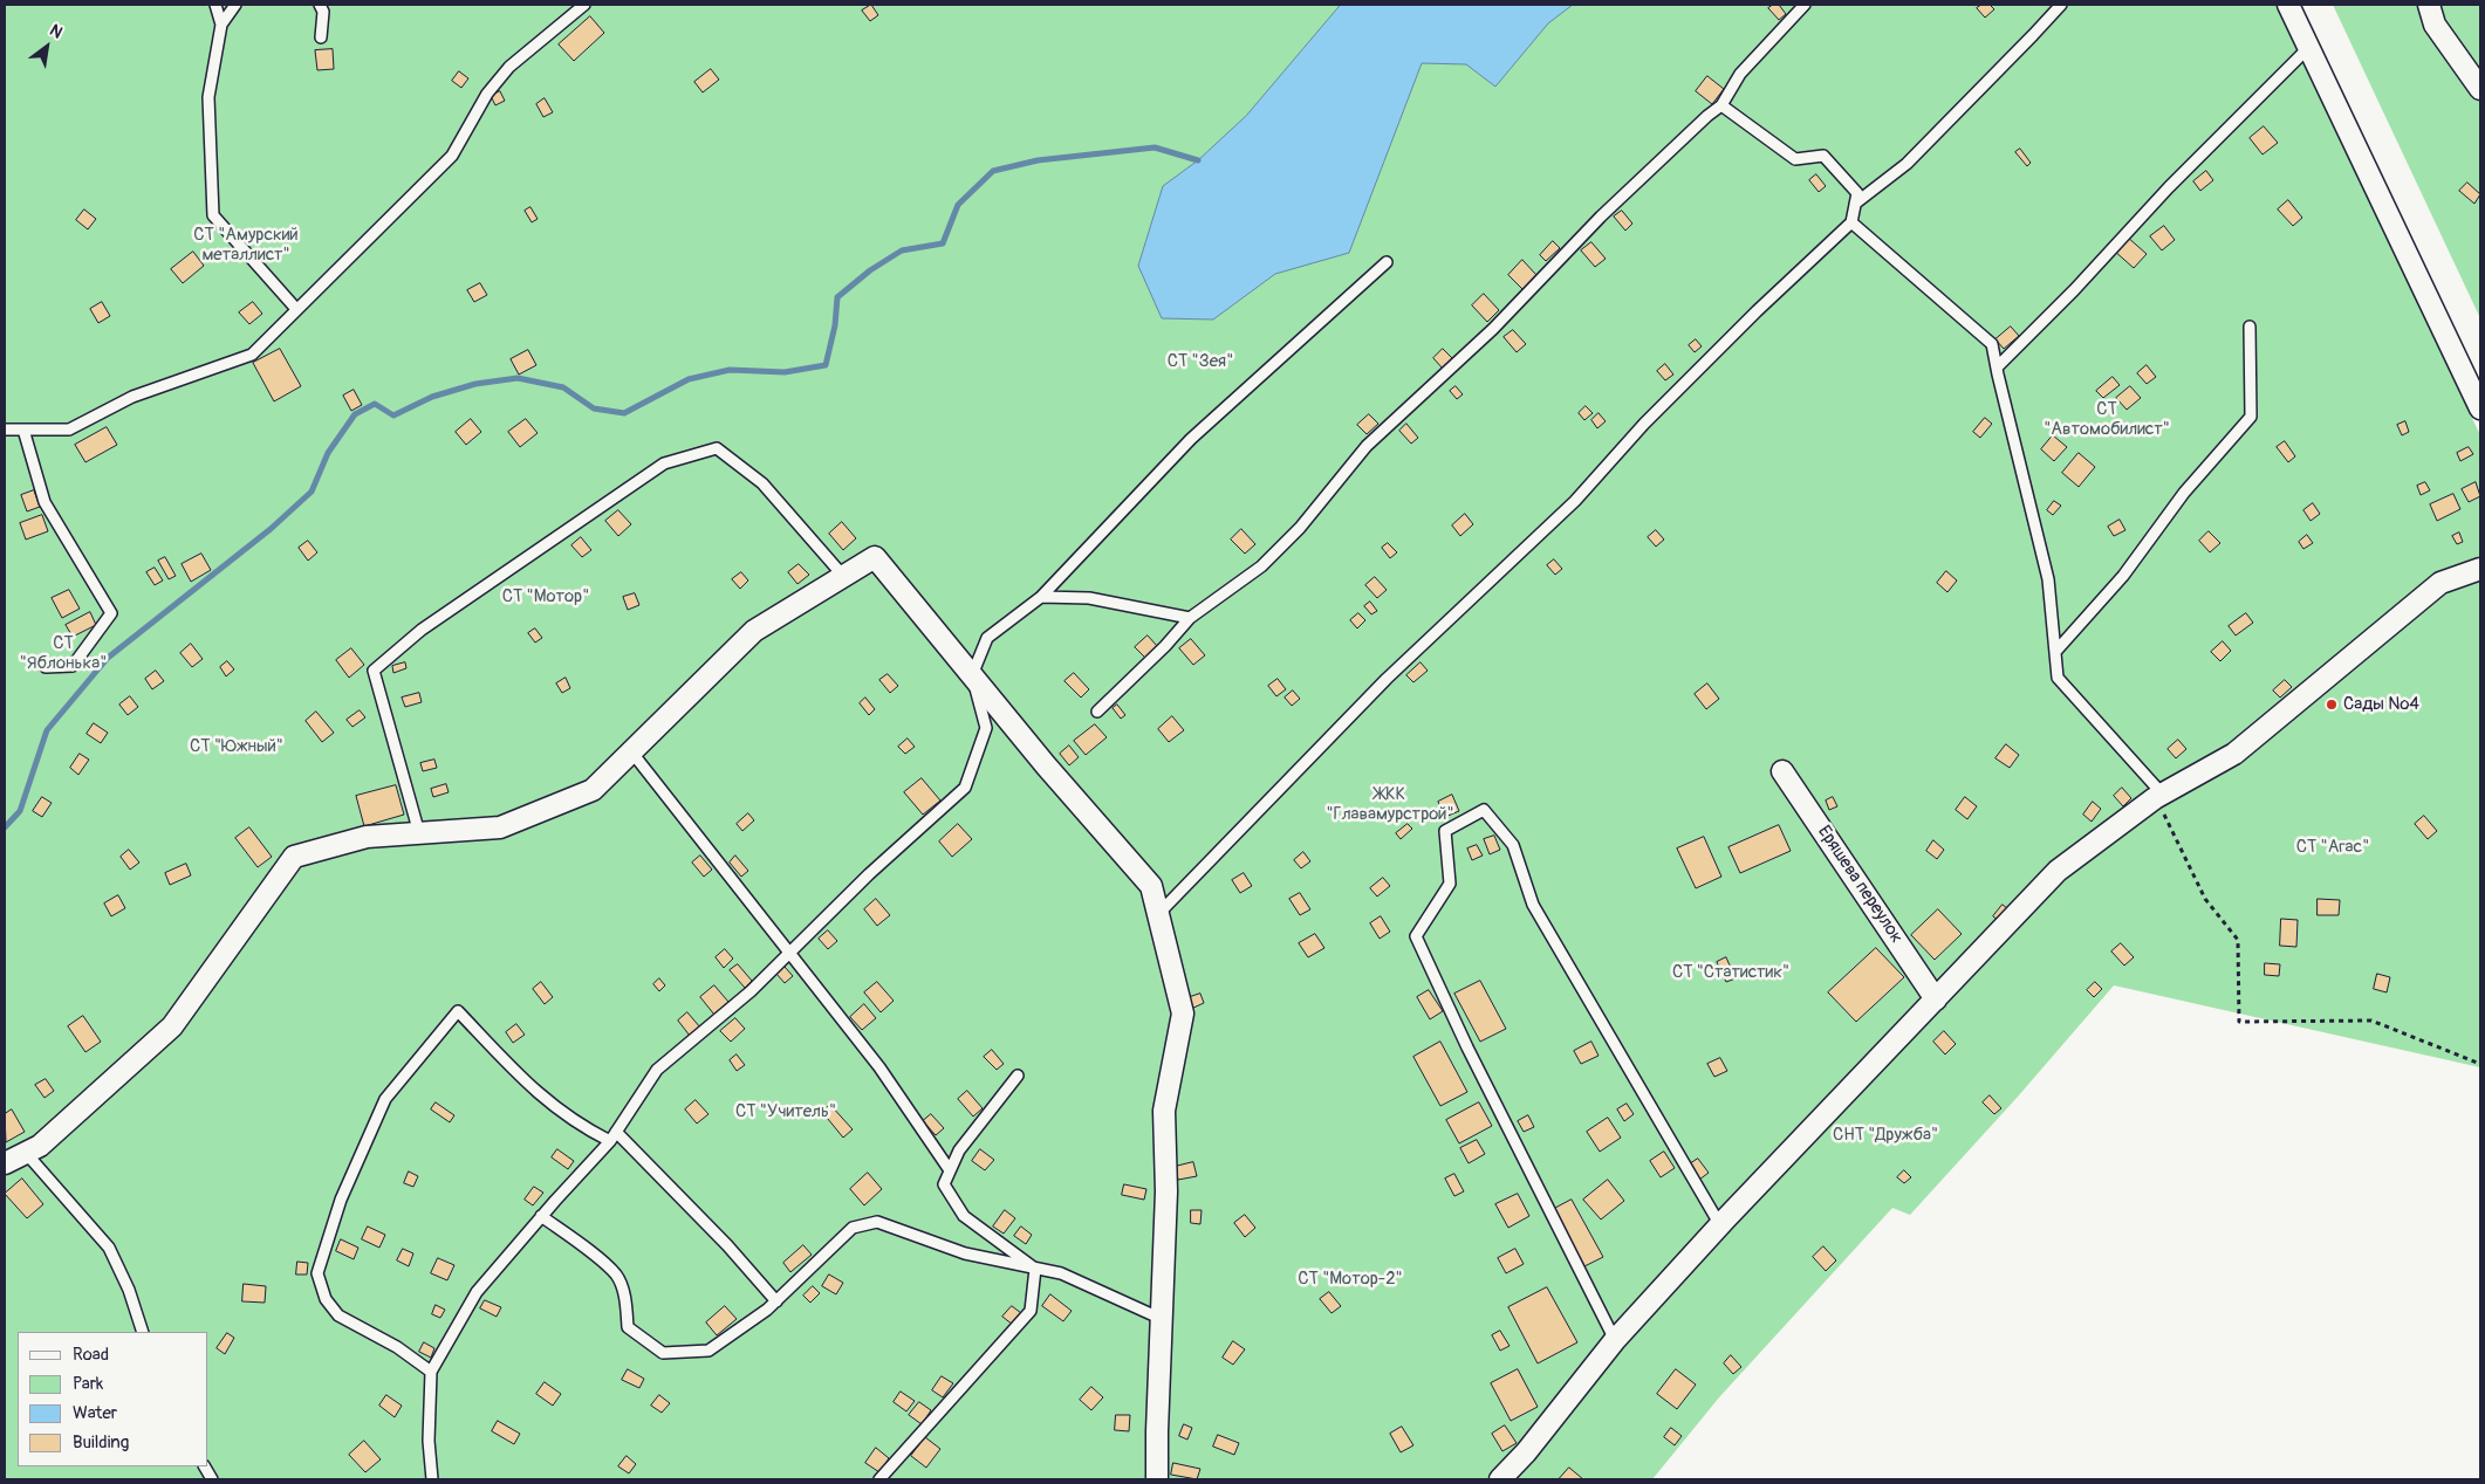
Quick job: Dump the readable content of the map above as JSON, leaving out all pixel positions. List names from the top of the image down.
{
  "streets": {
    "street": ["Еряшева переулок"]
  },
  "parks": [
    "СТ \"Амурский металлист\"",
    "СТ \"Зея\"",
    "СТ \"Автомобилист\"",
    "СТ \"Мотор\"",
    "СТ \"Яблонька\"",
    "СТ \"Южный\"",
    "ЖКК \"Главамурстрой\"",
    "СТ \"Агас\"",
    "СТ \"Статистик\"",
    "СТ \"Учитель\"",
    "СНТ \"Дружба\"",
    "СТ \"Мотор-2\""
  ],
  "places": ["Сады №4"],
  "legend": [
    "Road",
    "Park",
    "Water",
    "Building"
  ],
  "north": "top right"
}
